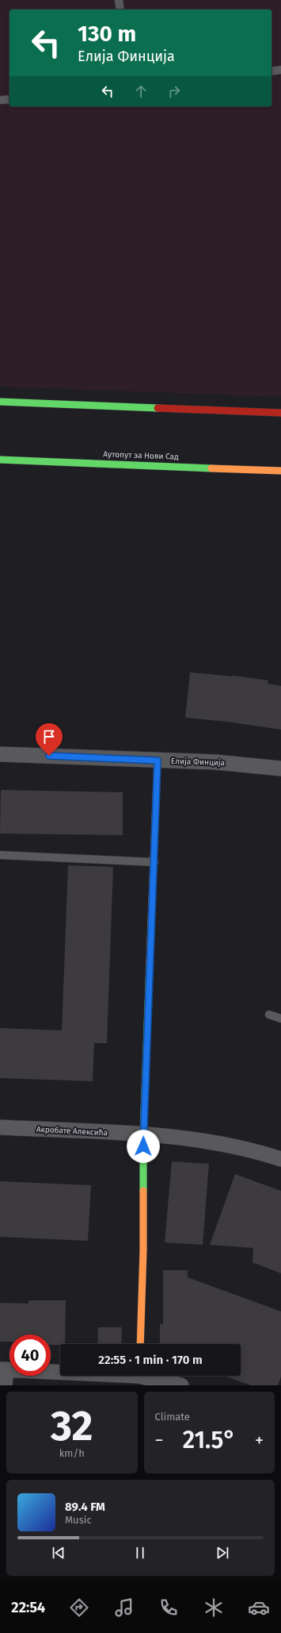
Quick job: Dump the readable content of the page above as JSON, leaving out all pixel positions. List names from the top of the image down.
{
  "streets": {
    "street": ["Аутопут за Нови Сад", "Елија Финција", "Акробате Алексића"]
  },
  "page": {
    "turn": ["130 m", "Елија Финција"],
    "limit": "40",
    "trip": "22:55 · 1 min · 170 m",
    "tile": [
      ["32", "km/h"],
      "Climate"
    ],
    "heat": ["−", "21.5°", "+"],
    "song": ["89.4 FM", "Music"],
    "tabs": "22:54"
  }
}
